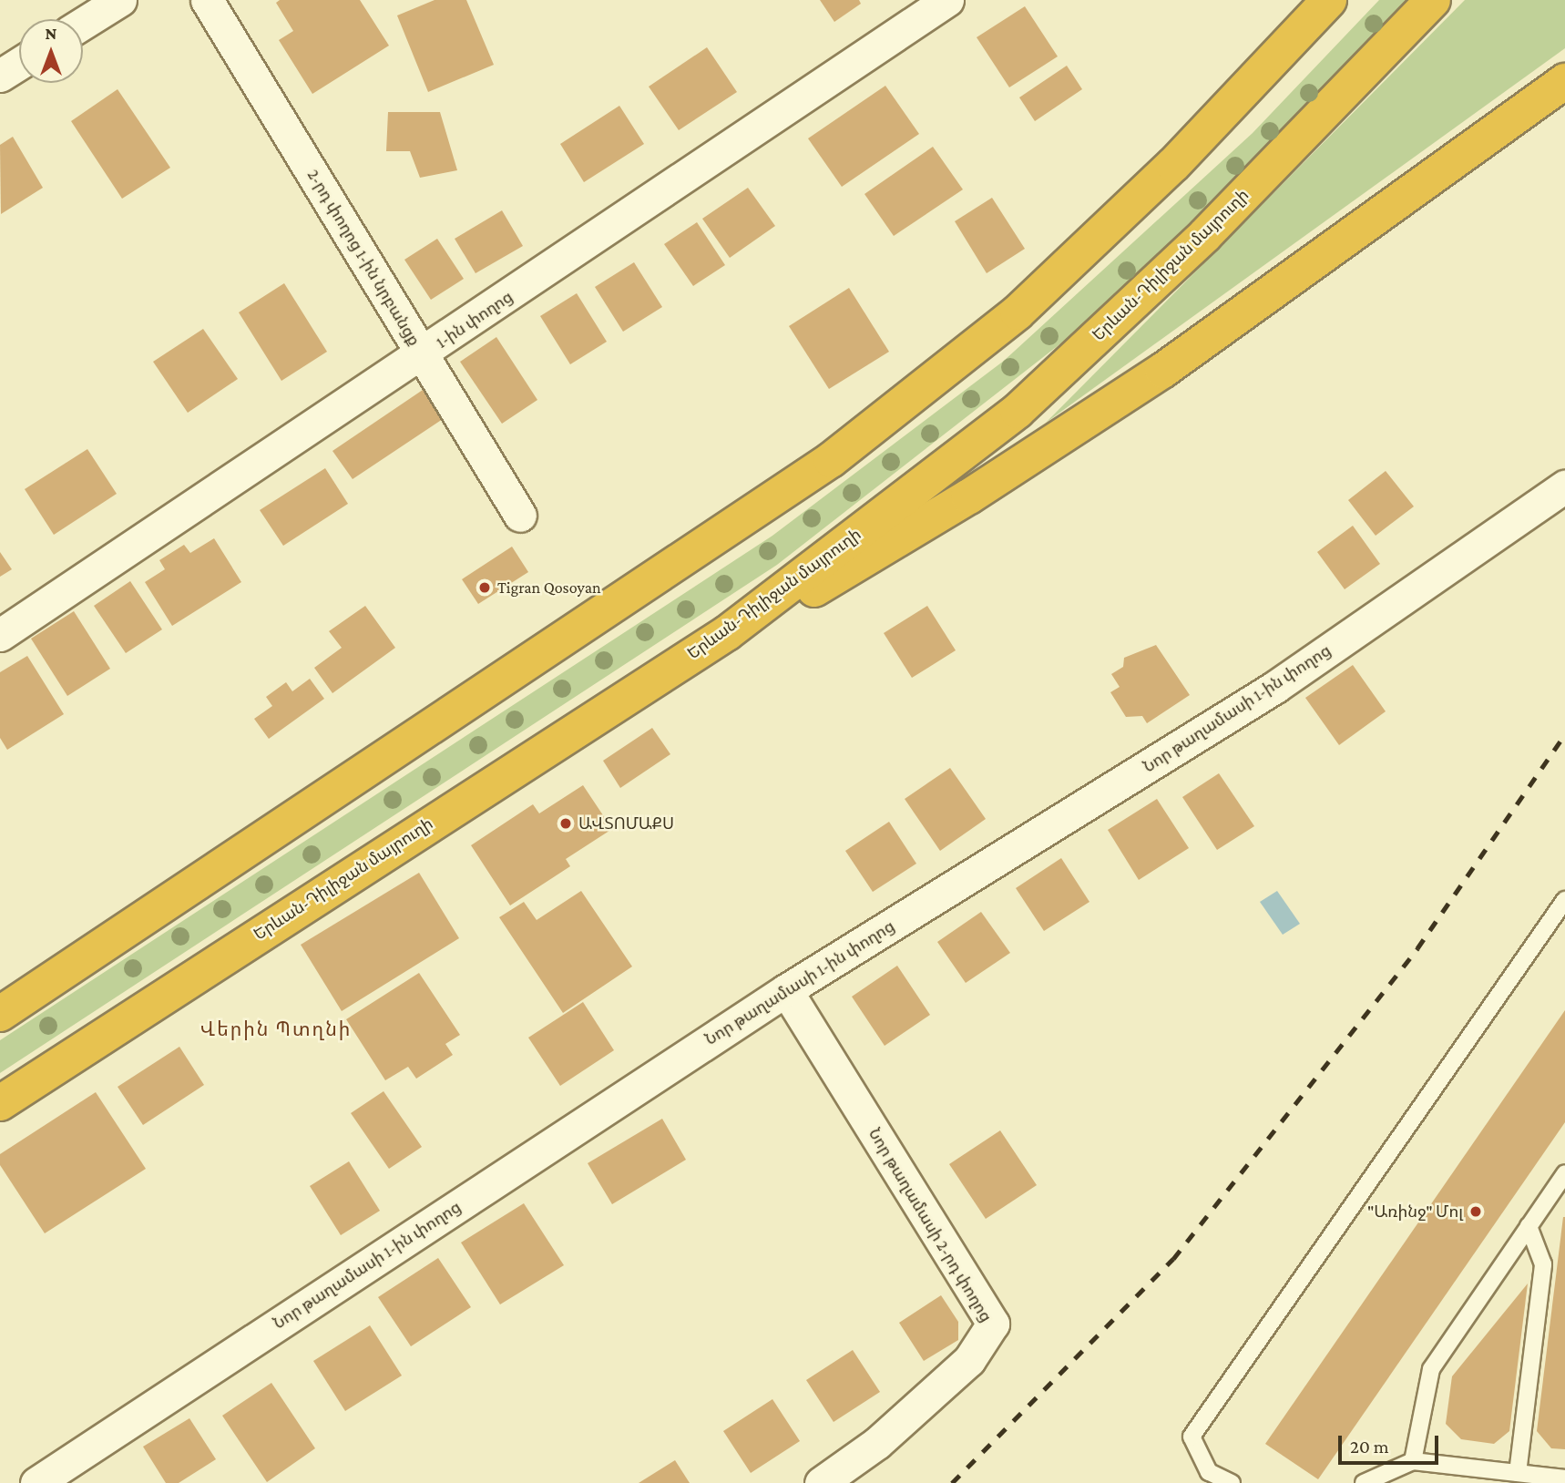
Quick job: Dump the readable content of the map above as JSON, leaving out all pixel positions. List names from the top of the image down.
{
  "streets": {
    "highway": ["Երևան-Դիլիջան մայրուղի"],
    "street": [
      "2-րդ փողոց 1-ին նրբանցք",
      "1-ին փողոց",
      "Նոր թաղամասի 1-ին փողոց",
      "Նոր թաղամասի 2-րդ փողոց"
    ]
  },
  "crossings": [
    ["2-րդ փողոց 1-ին նրբանցք", "1-ին փողոց"],
    ["Նոր թաղամասի 1-ին փողոց", "Նոր թաղամասի 2-րդ փողոց"]
  ],
  "districts": ["Վերին Պտղնի"],
  "places": ["Tigran Qosoyan", "ԱՎՏՈՄԱՔՍ", "\"Առինջ\" Մոլ"],
  "scale_bar": "20 m",
  "north": "top"
}
